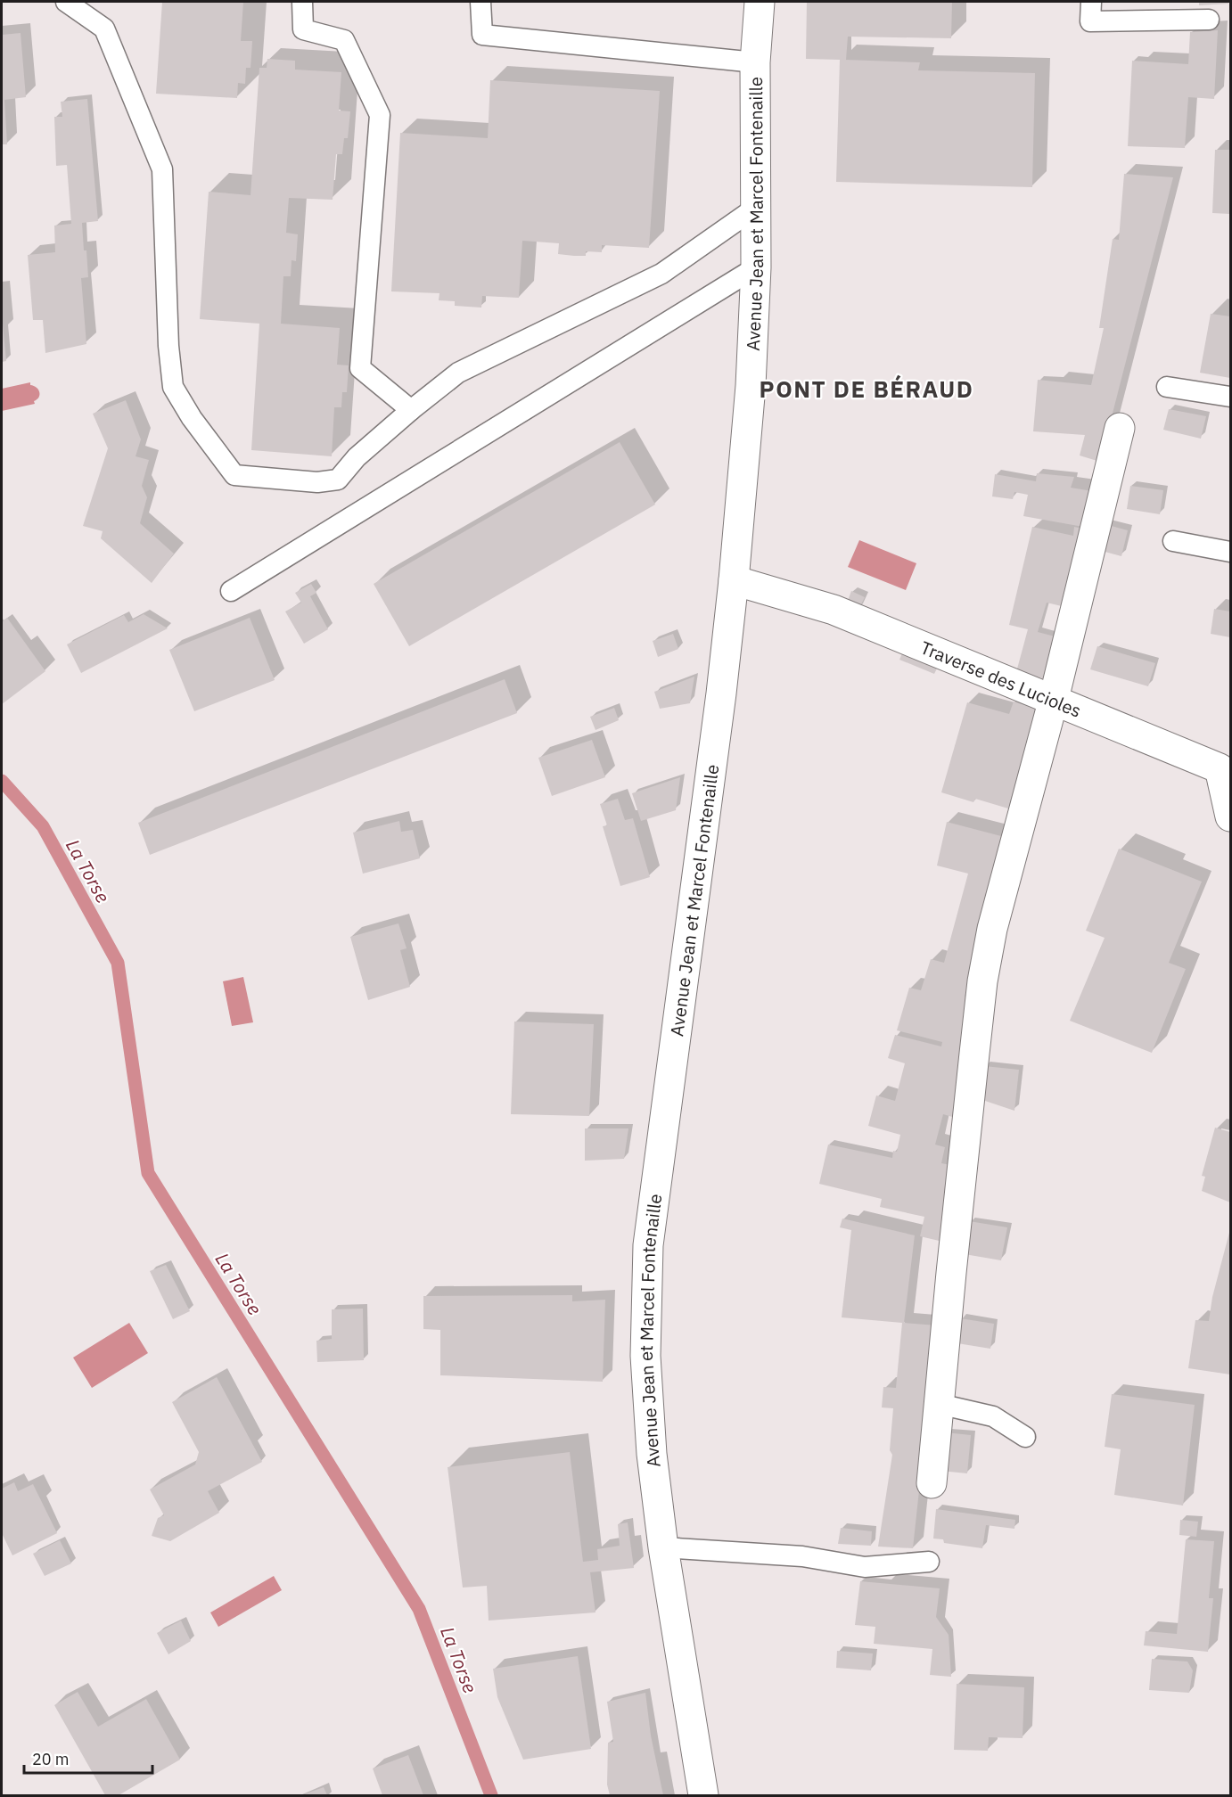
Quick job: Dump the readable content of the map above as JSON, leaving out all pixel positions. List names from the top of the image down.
{
  "streets": {
    "main road": ["Avenue Jean et Marcel Fontenaille", "Traverse des Lucioles"]
  },
  "crossings": [
    ["Avenue Jean et Marcel Fontenaille", "Traverse des Lucioles"]
  ],
  "districts": ["PONT DE BÉRAUD"],
  "water": ["La Torse"],
  "scale_bar": "20 m"
}
